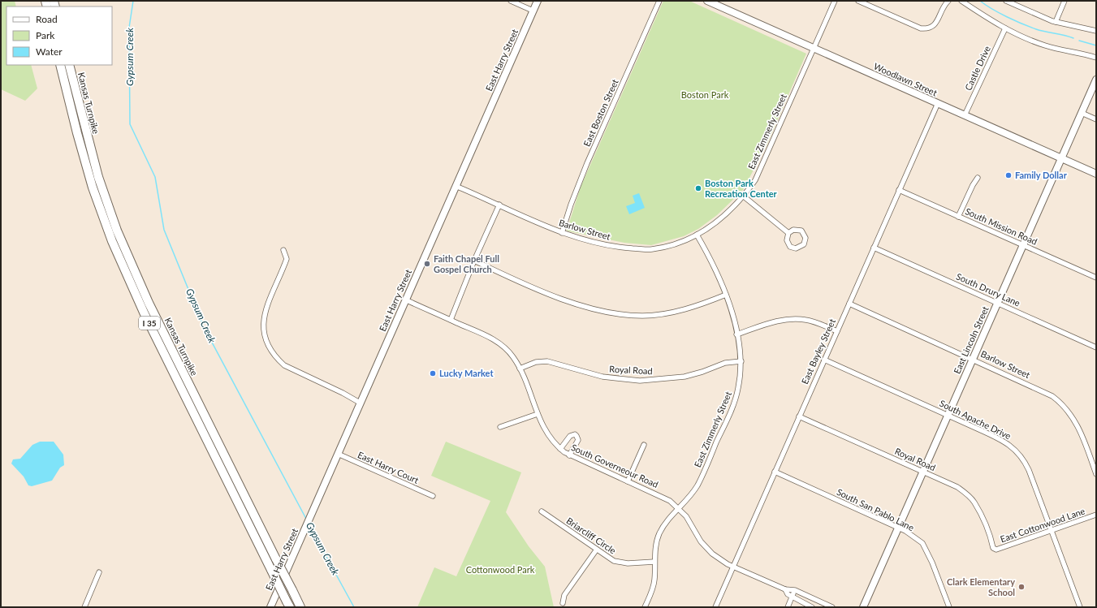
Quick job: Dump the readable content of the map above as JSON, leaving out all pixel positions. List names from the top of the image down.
{
  "streets": {
    "highway": ["Kansas Turnpike", "I 35"],
    "street": [
      "East Harry Street",
      "Castle Drive",
      "Woodlawn Street",
      "East Boston Street",
      "East Zimmerly Street",
      "South Mission Road",
      "Barlow Street",
      "South Drury Lane",
      "East Lincoln Street",
      "East Bayley Street",
      "Royal Road",
      "South Apache Drive",
      "South Governeour Road",
      "East Harry Court",
      "South San Pablo Lane",
      "East Cottonwood Lane",
      "Briarcliff Circle"
    ]
  },
  "crossings": [
    ["East Harry Street", "Barlow Street"],
    ["East Harry Street", "South Governeour Road"],
    ["East Harry Street", "East Harry Court"],
    ["Castle Drive", "Woodlawn Street"],
    ["Woodlawn Street", "East Zimmerly Street"],
    ["Woodlawn Street", "East Lincoln Street"],
    ["Woodlawn Street", "East Bayley Street"],
    ["East Boston Street", "Barlow Street"],
    ["East Zimmerly Street", "Barlow Street"],
    ["East Zimmerly Street", "Royal Road"],
    ["East Zimmerly Street", "South Governeour Road"],
    ["East Zimmerly Street", "Briarcliff Circle"],
    ["South Mission Road", "East Lincoln Street"],
    ["South Mission Road", "East Bayley Street"],
    ["Barlow Street", "East Lincoln Street"],
    ["Barlow Street", "East Bayley Street"],
    ["South Drury Lane", "East Lincoln Street"],
    ["South Drury Lane", "East Bayley Street"],
    ["East Lincoln Street", "Royal Road"],
    ["East Lincoln Street", "South Apache Drive"],
    ["East Lincoln Street", "South San Pablo Lane"],
    ["East Bayley Street", "Royal Road"],
    ["East Bayley Street", "South Apache Drive"],
    ["East Bayley Street", "South Governeour Road"],
    ["East Bayley Street", "South San Pablo Lane"],
    ["Royal Road", "South Governeour Road"],
    ["Royal Road", "East Cottonwood Lane"],
    ["South Apache Drive", "East Cottonwood Lane"]
  ],
  "water": ["Gypsum Creek"],
  "parks": ["Boston Park", "Cottonwood Park"],
  "places": [
    "Family Dollar",
    "Boston Park Recreation Center",
    "Faith Chapel Full Gospel Church",
    "Lucky Market",
    "Clark Elementary School"
  ],
  "legend": ["Road", "Park", "Water"]
}
